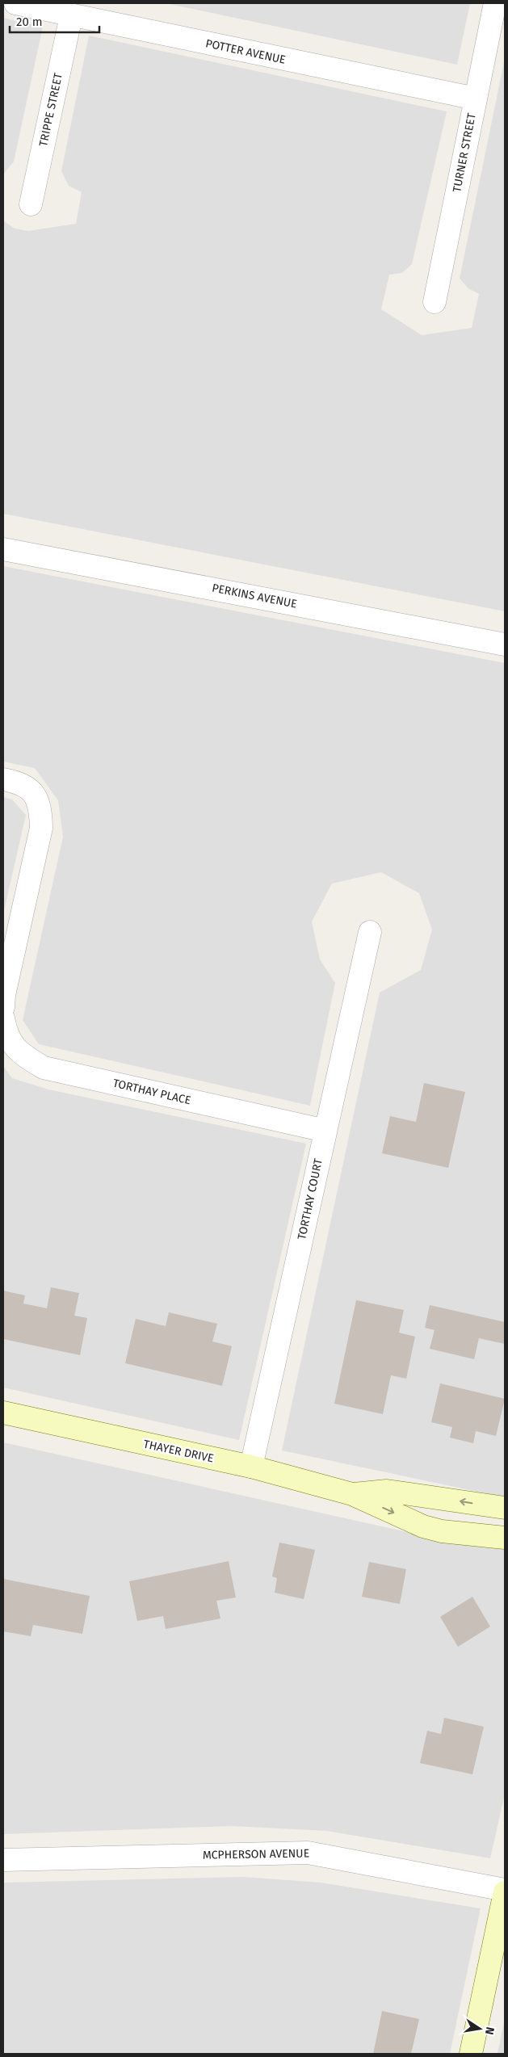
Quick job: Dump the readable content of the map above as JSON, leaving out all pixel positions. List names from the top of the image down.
{
  "streets": {
    "street": [
      "POTTER AVENUE",
      "TRIPPE STREET",
      "TURNER STREET",
      "PERKINS AVENUE",
      "TORTHAY PLACE",
      "TORTHAY COURT",
      "THAYER DRIVE",
      "MCPHERSON AVENUE"
    ]
  },
  "crossings": [
    ["POTTER AVENUE", "TRIPPE STREET"],
    ["POTTER AVENUE", "TURNER STREET"],
    ["TORTHAY PLACE", "TORTHAY COURT"],
    ["TORTHAY COURT", "THAYER DRIVE"]
  ],
  "scale_bar": "20 m",
  "north": "right"
}
